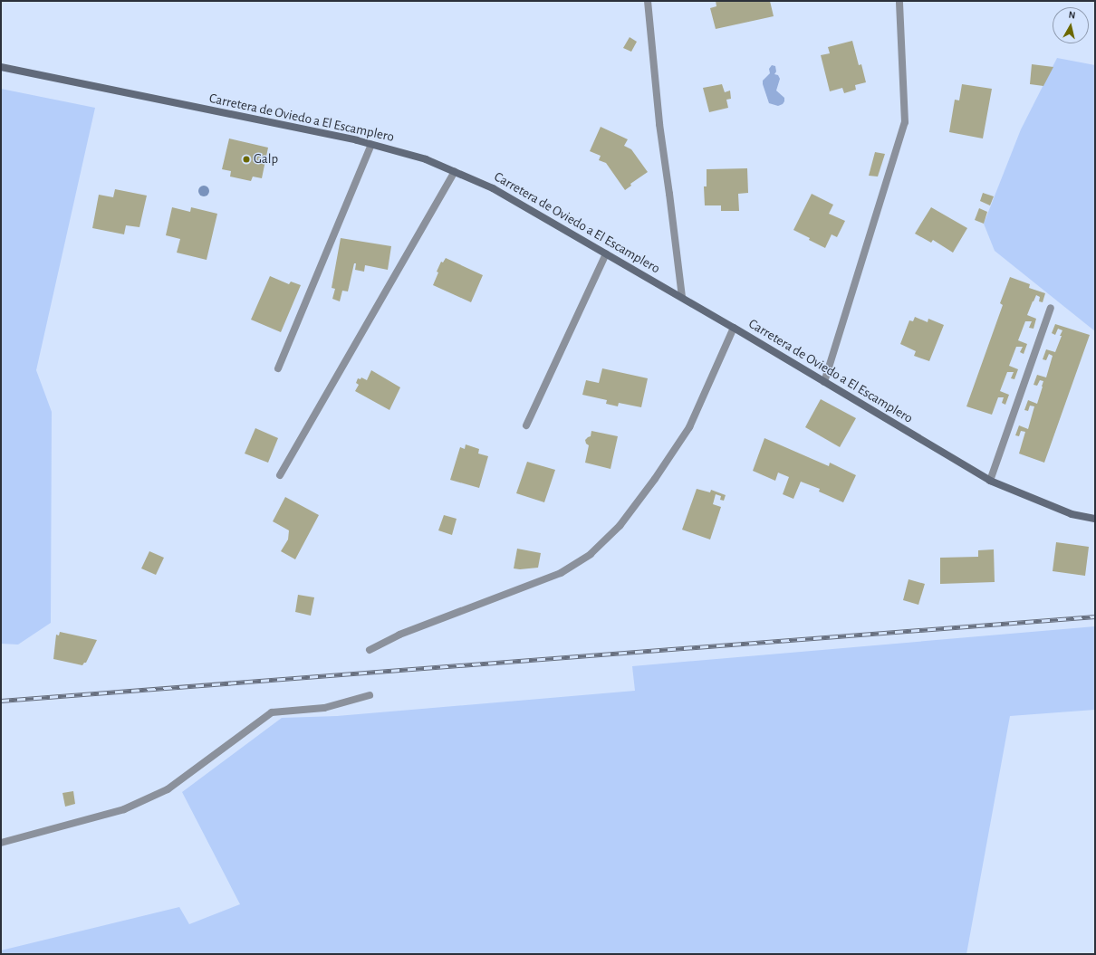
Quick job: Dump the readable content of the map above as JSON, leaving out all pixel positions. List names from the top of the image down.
{
  "streets": {
    "street": ["Carretera de Oviedo a El Escamplero"]
  },
  "places": ["Galp"],
  "north": "top"
}
